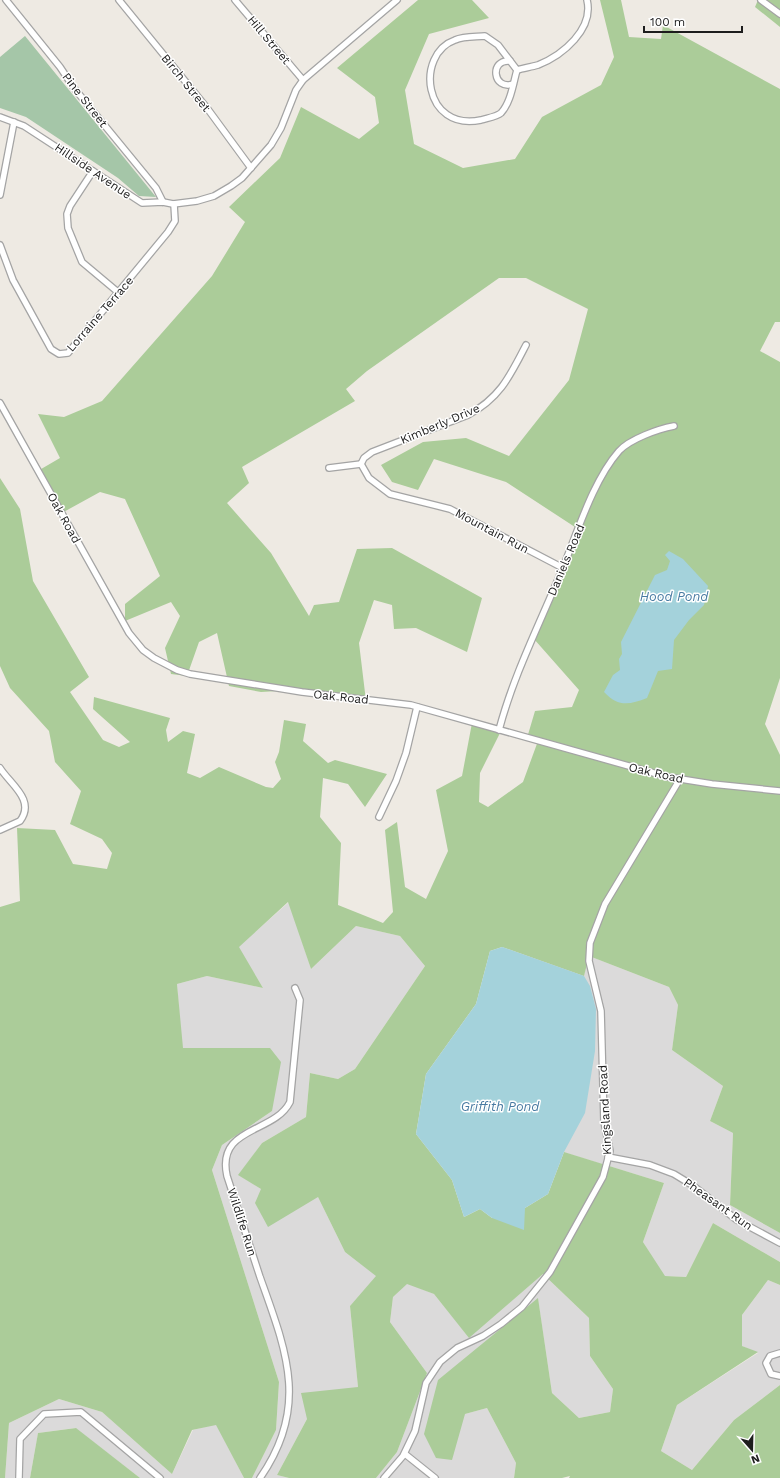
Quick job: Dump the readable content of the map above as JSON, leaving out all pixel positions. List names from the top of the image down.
{
  "streets": {
    "street": [
      "Hill Street",
      "Birch Street",
      "Pine Street",
      "Hillside Avenue",
      "Lorraine Terrace",
      "Kimberly Drive",
      "Oak Road",
      "Mountain Run",
      "Daniels Road",
      "Kingsland Road",
      "Pheasant Run",
      "Wildlife Run"
    ]
  },
  "crossings": [
    ["Hill Street", "Hillside Avenue"],
    ["Birch Street", "Hillside Avenue"],
    ["Pine Street", "Hillside Avenue"],
    ["Hillside Avenue", "Lorraine Terrace"],
    ["Kimberly Drive", "Mountain Run"],
    ["Oak Road", "Daniels Road"],
    ["Oak Road", "Kingsland Road"],
    ["Mountain Run", "Daniels Road"],
    ["Kingsland Road", "Pheasant Run"]
  ],
  "water": ["Hood Pond", "Griffith Pond"],
  "scale_bar": "100 m",
  "north": "bottom"
}
